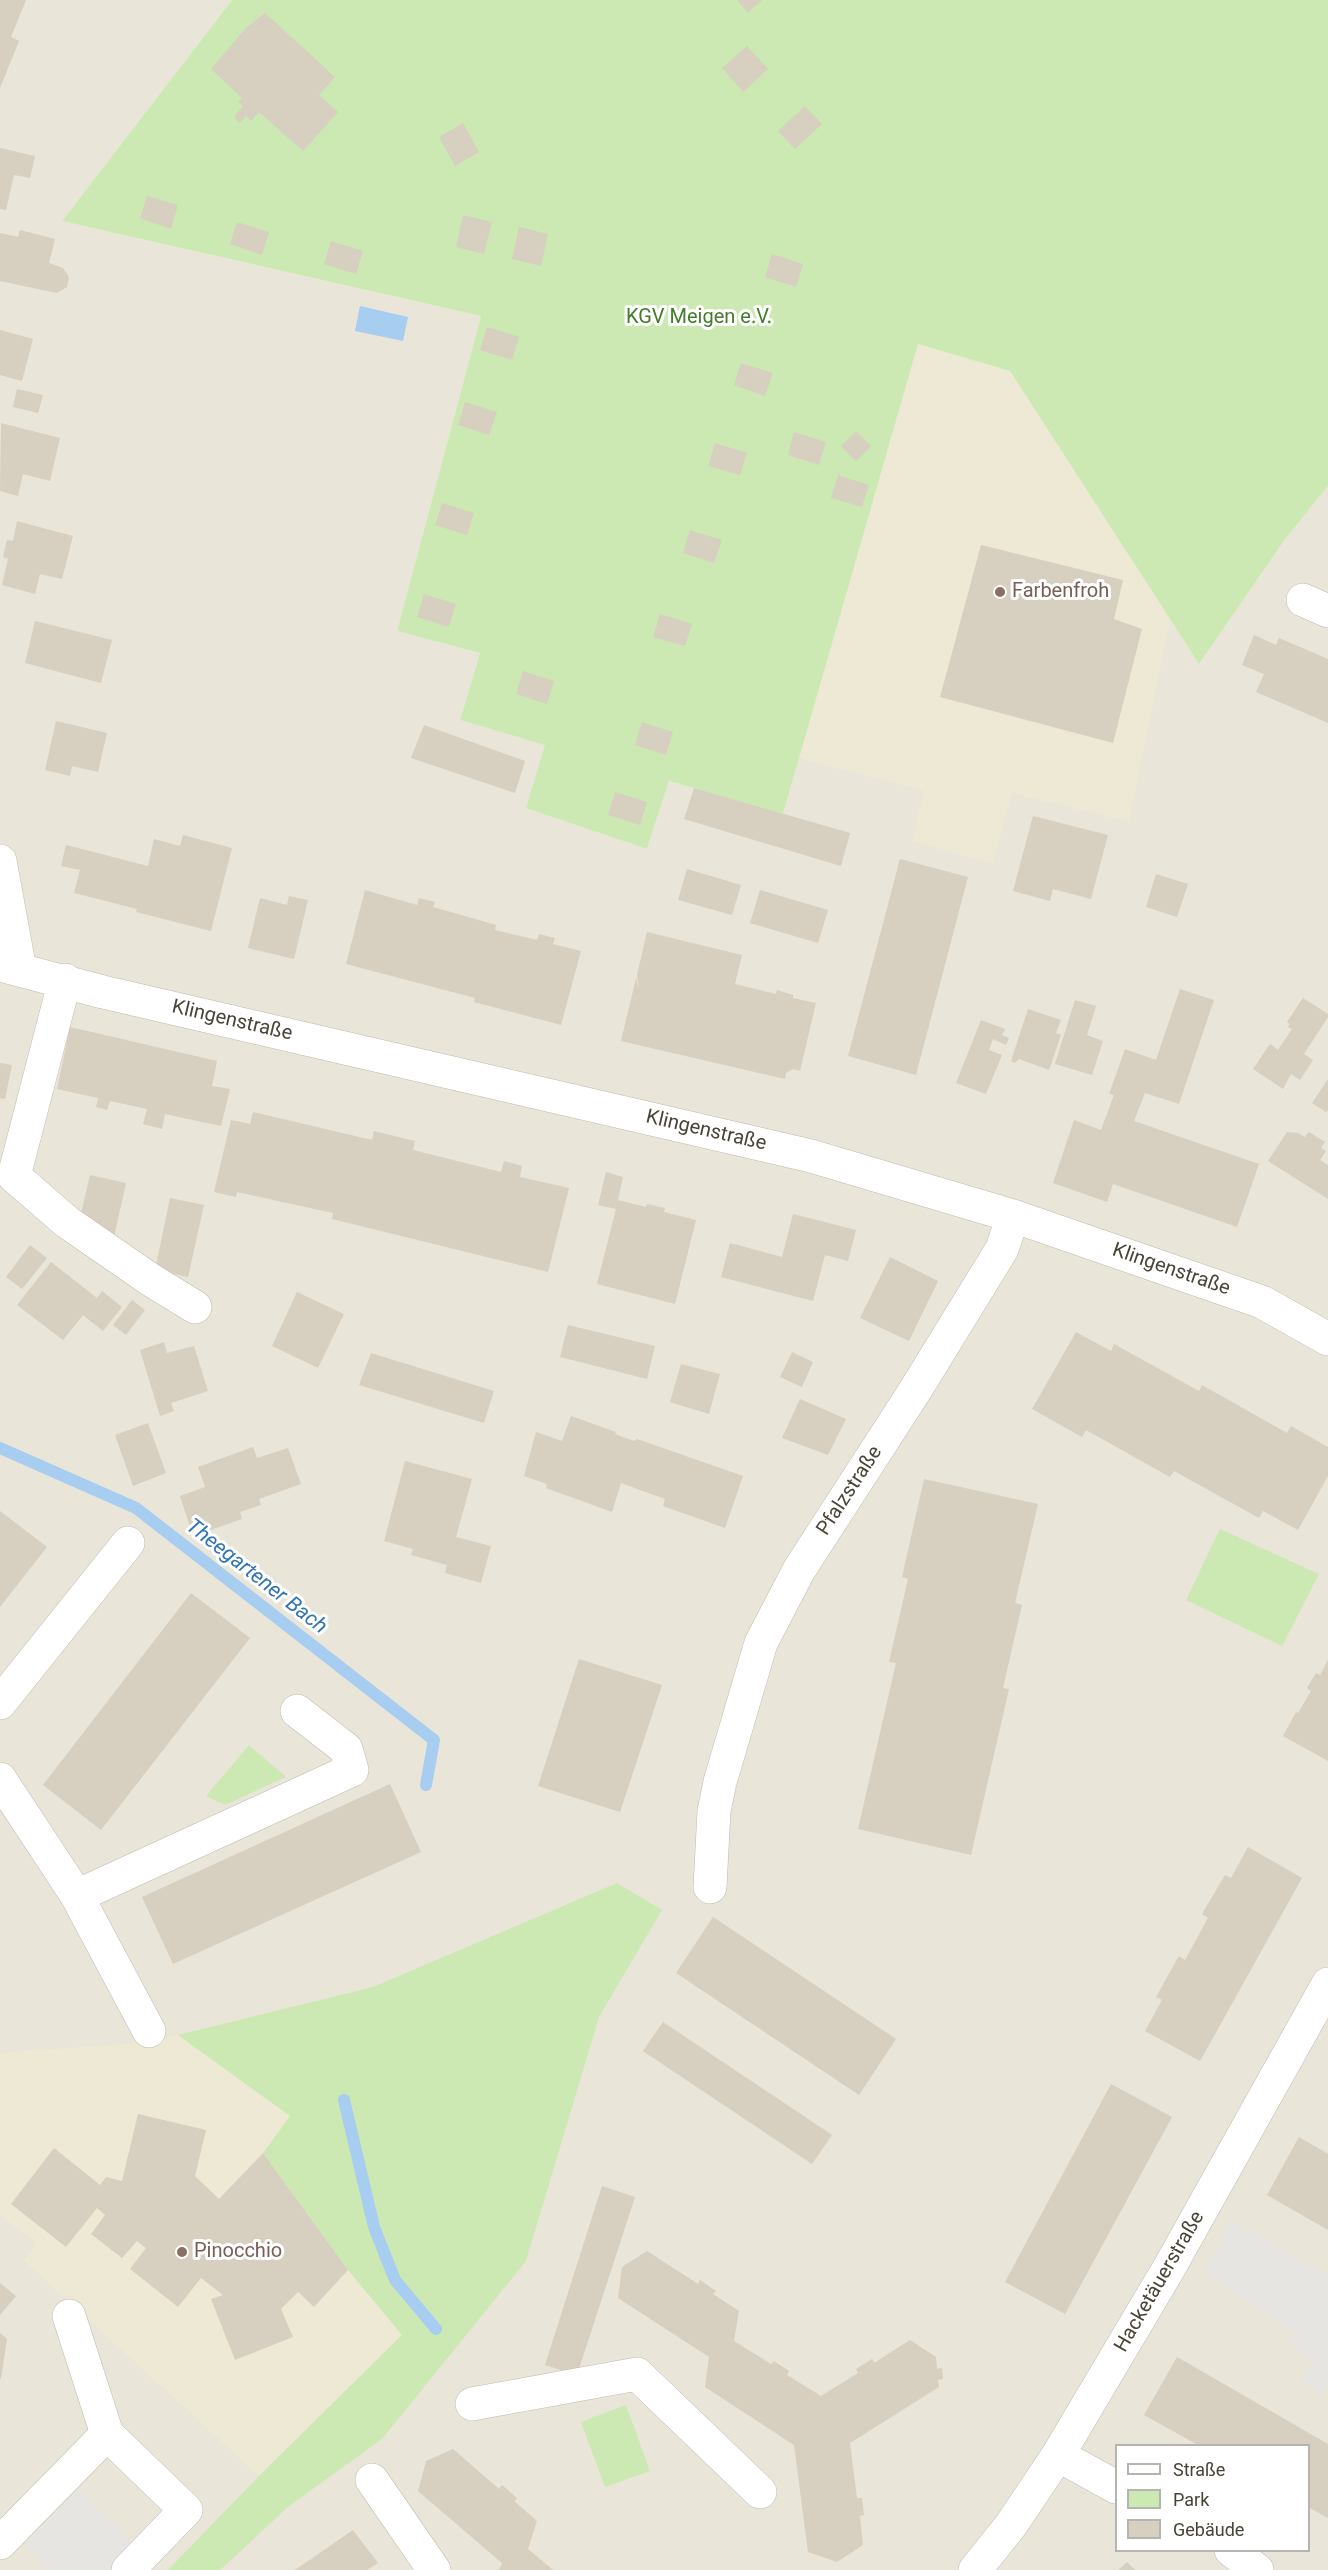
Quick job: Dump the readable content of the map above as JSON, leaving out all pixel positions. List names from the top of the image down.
{
  "streets": {
    "street": ["Klingenstraße", "Pfalzstraße", "Hacketäuerstraße"]
  },
  "crossings": [
    ["Klingenstraße", "Pfalzstraße"]
  ],
  "water": ["Theegartener Bach"],
  "parks": ["KGV Meigen e.V."],
  "places": ["Farbenfroh", "Pinocchio"],
  "legend": ["Straße", "Park", "Gebäude"]
}
